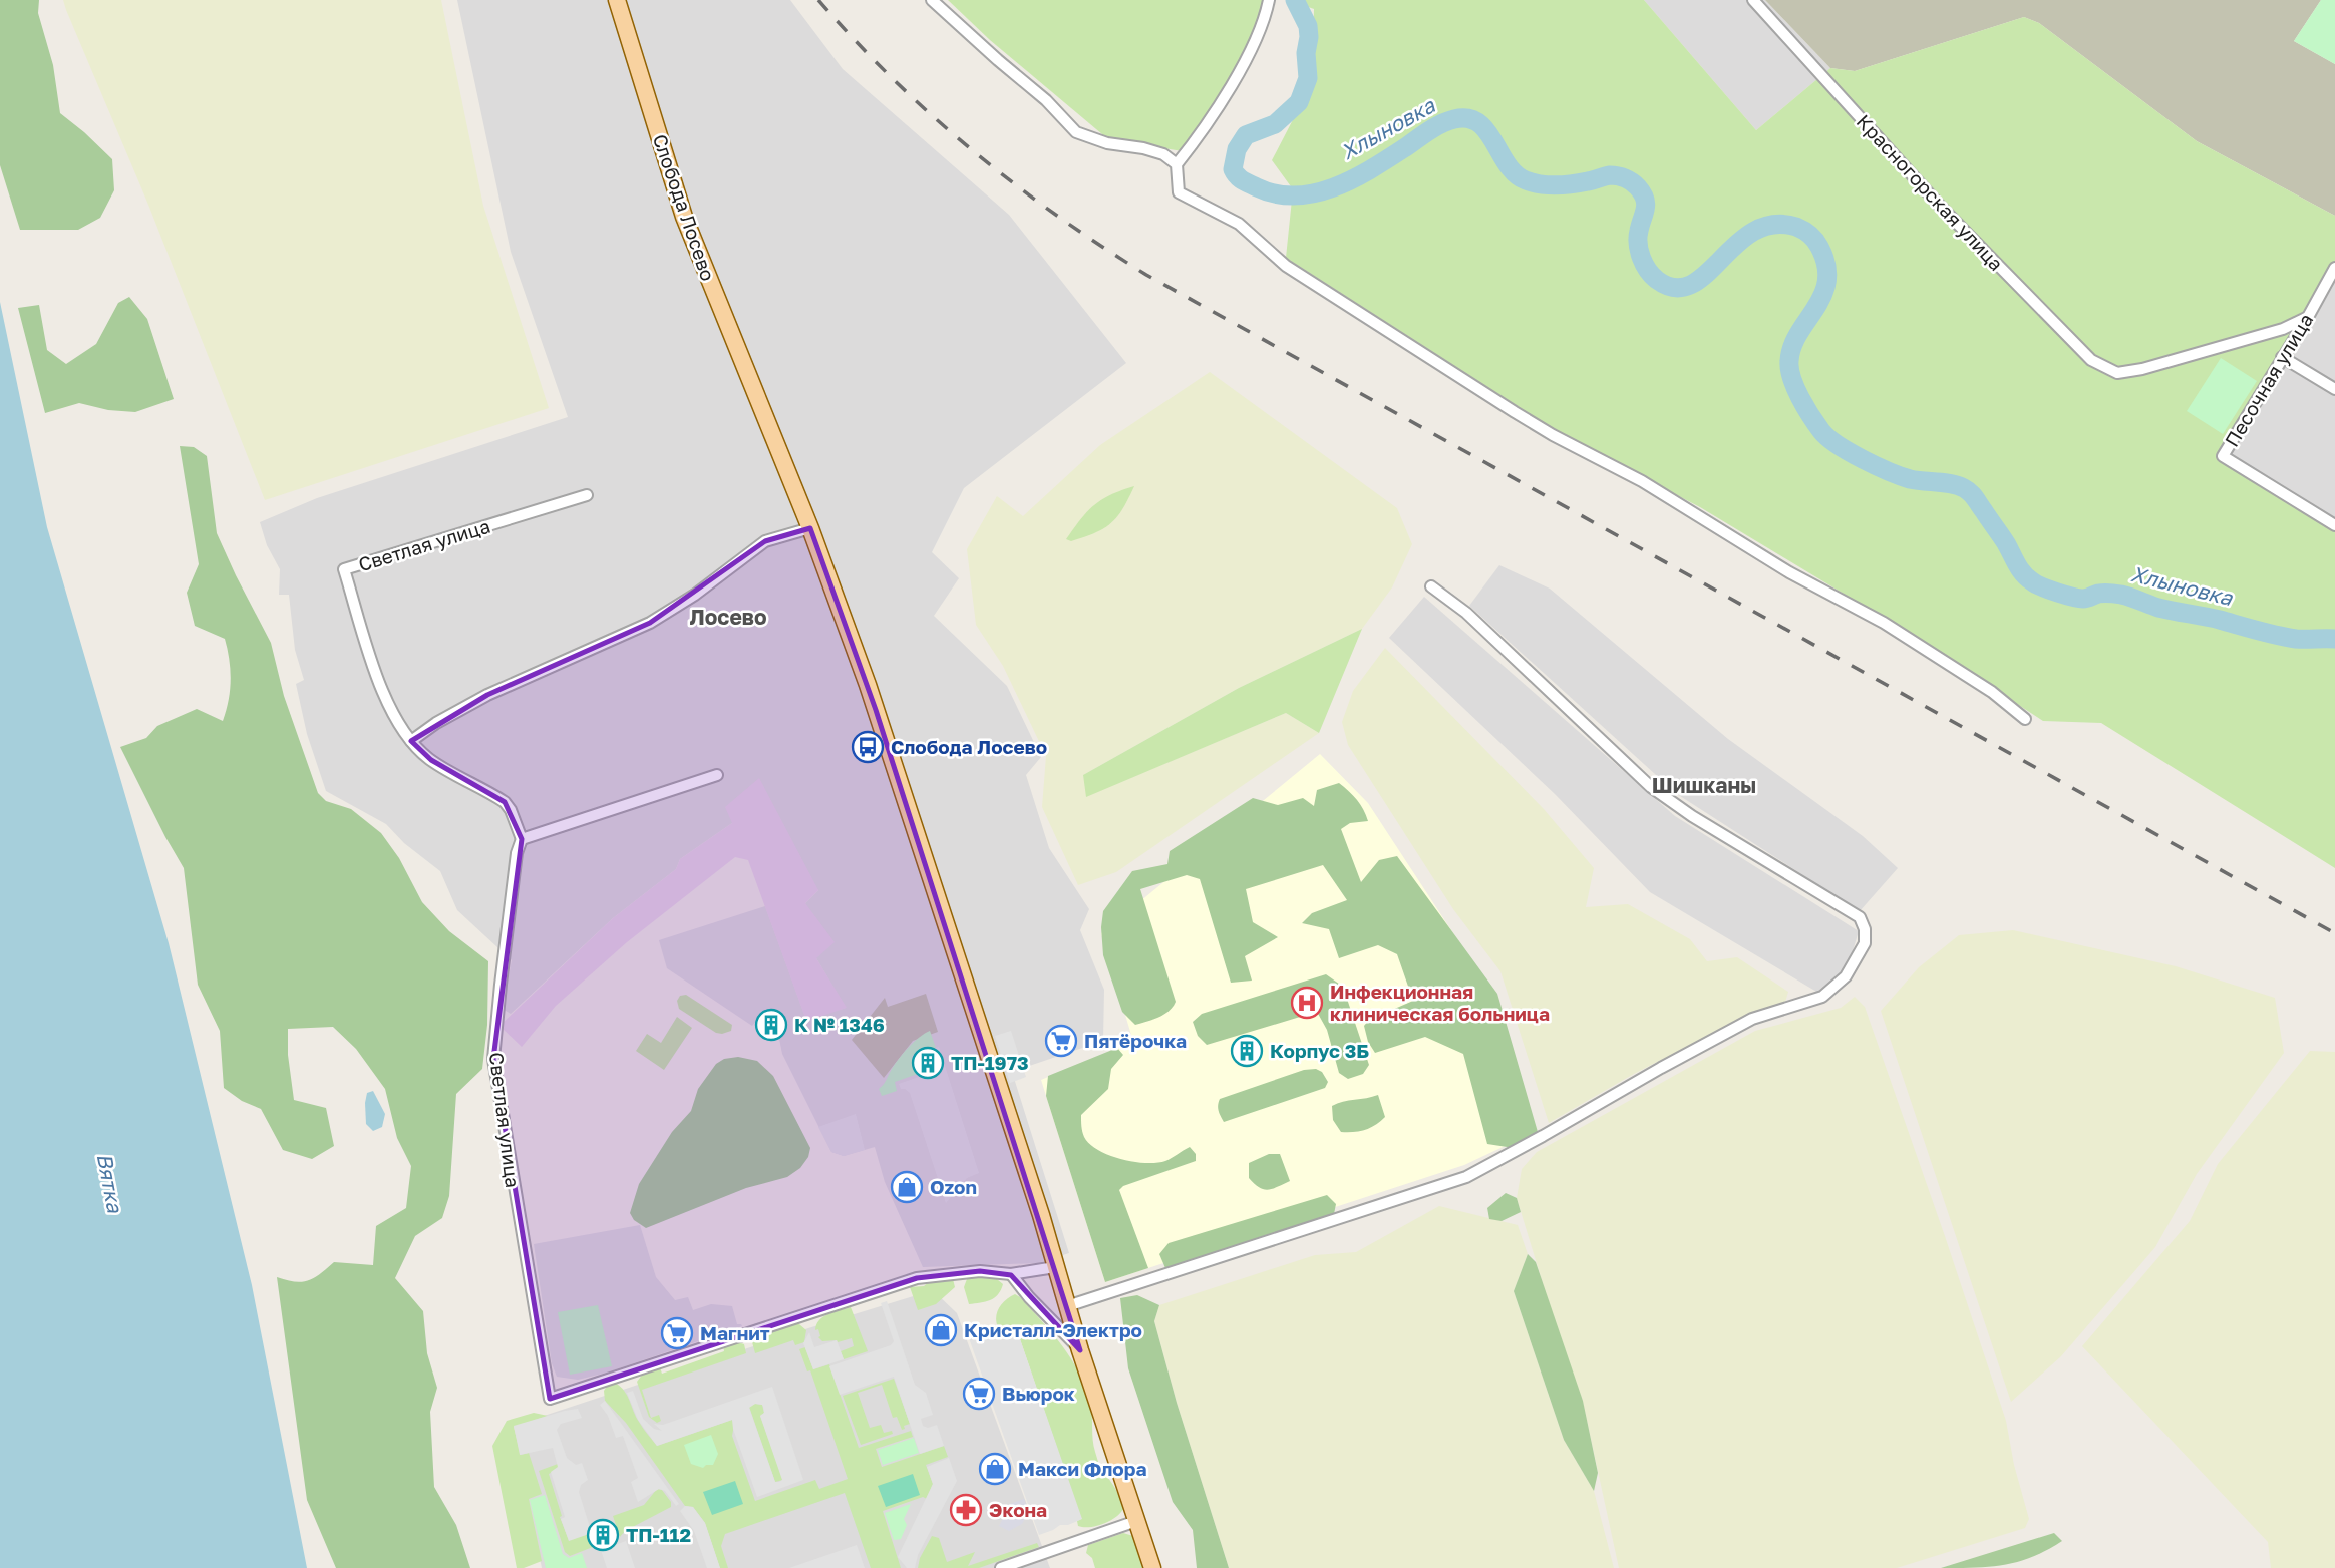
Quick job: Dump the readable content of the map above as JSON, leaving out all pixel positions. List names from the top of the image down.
{
  "streets": {
    "main road": ["Слобода Лосево"],
    "street": ["Красногорская улица", "Песочная улица", "Светлая улица"]
  },
  "crossings": [
    ["Красногорская улица", "Песочная улица"]
  ],
  "districts": ["Лосево", "Шишканы"],
  "water": ["Хлыновка", "Вятка"],
  "places": {
    "bus stop": ["Слобода Лосево"],
    "hospital": ["Инфекционная клиническая больница"],
    "building": [
      "К № 1346",
      "Корпус 3Б",
      "ТП-1973",
      "ТП-112"
    ],
    "supermarket": ["Пятёрочка", "Магнит", "Вьюрок"],
    "shop": ["Ozon", "Кристалл-Электро", "Макси Флора"],
    "pharmacy": ["Экона"]
  }
}
